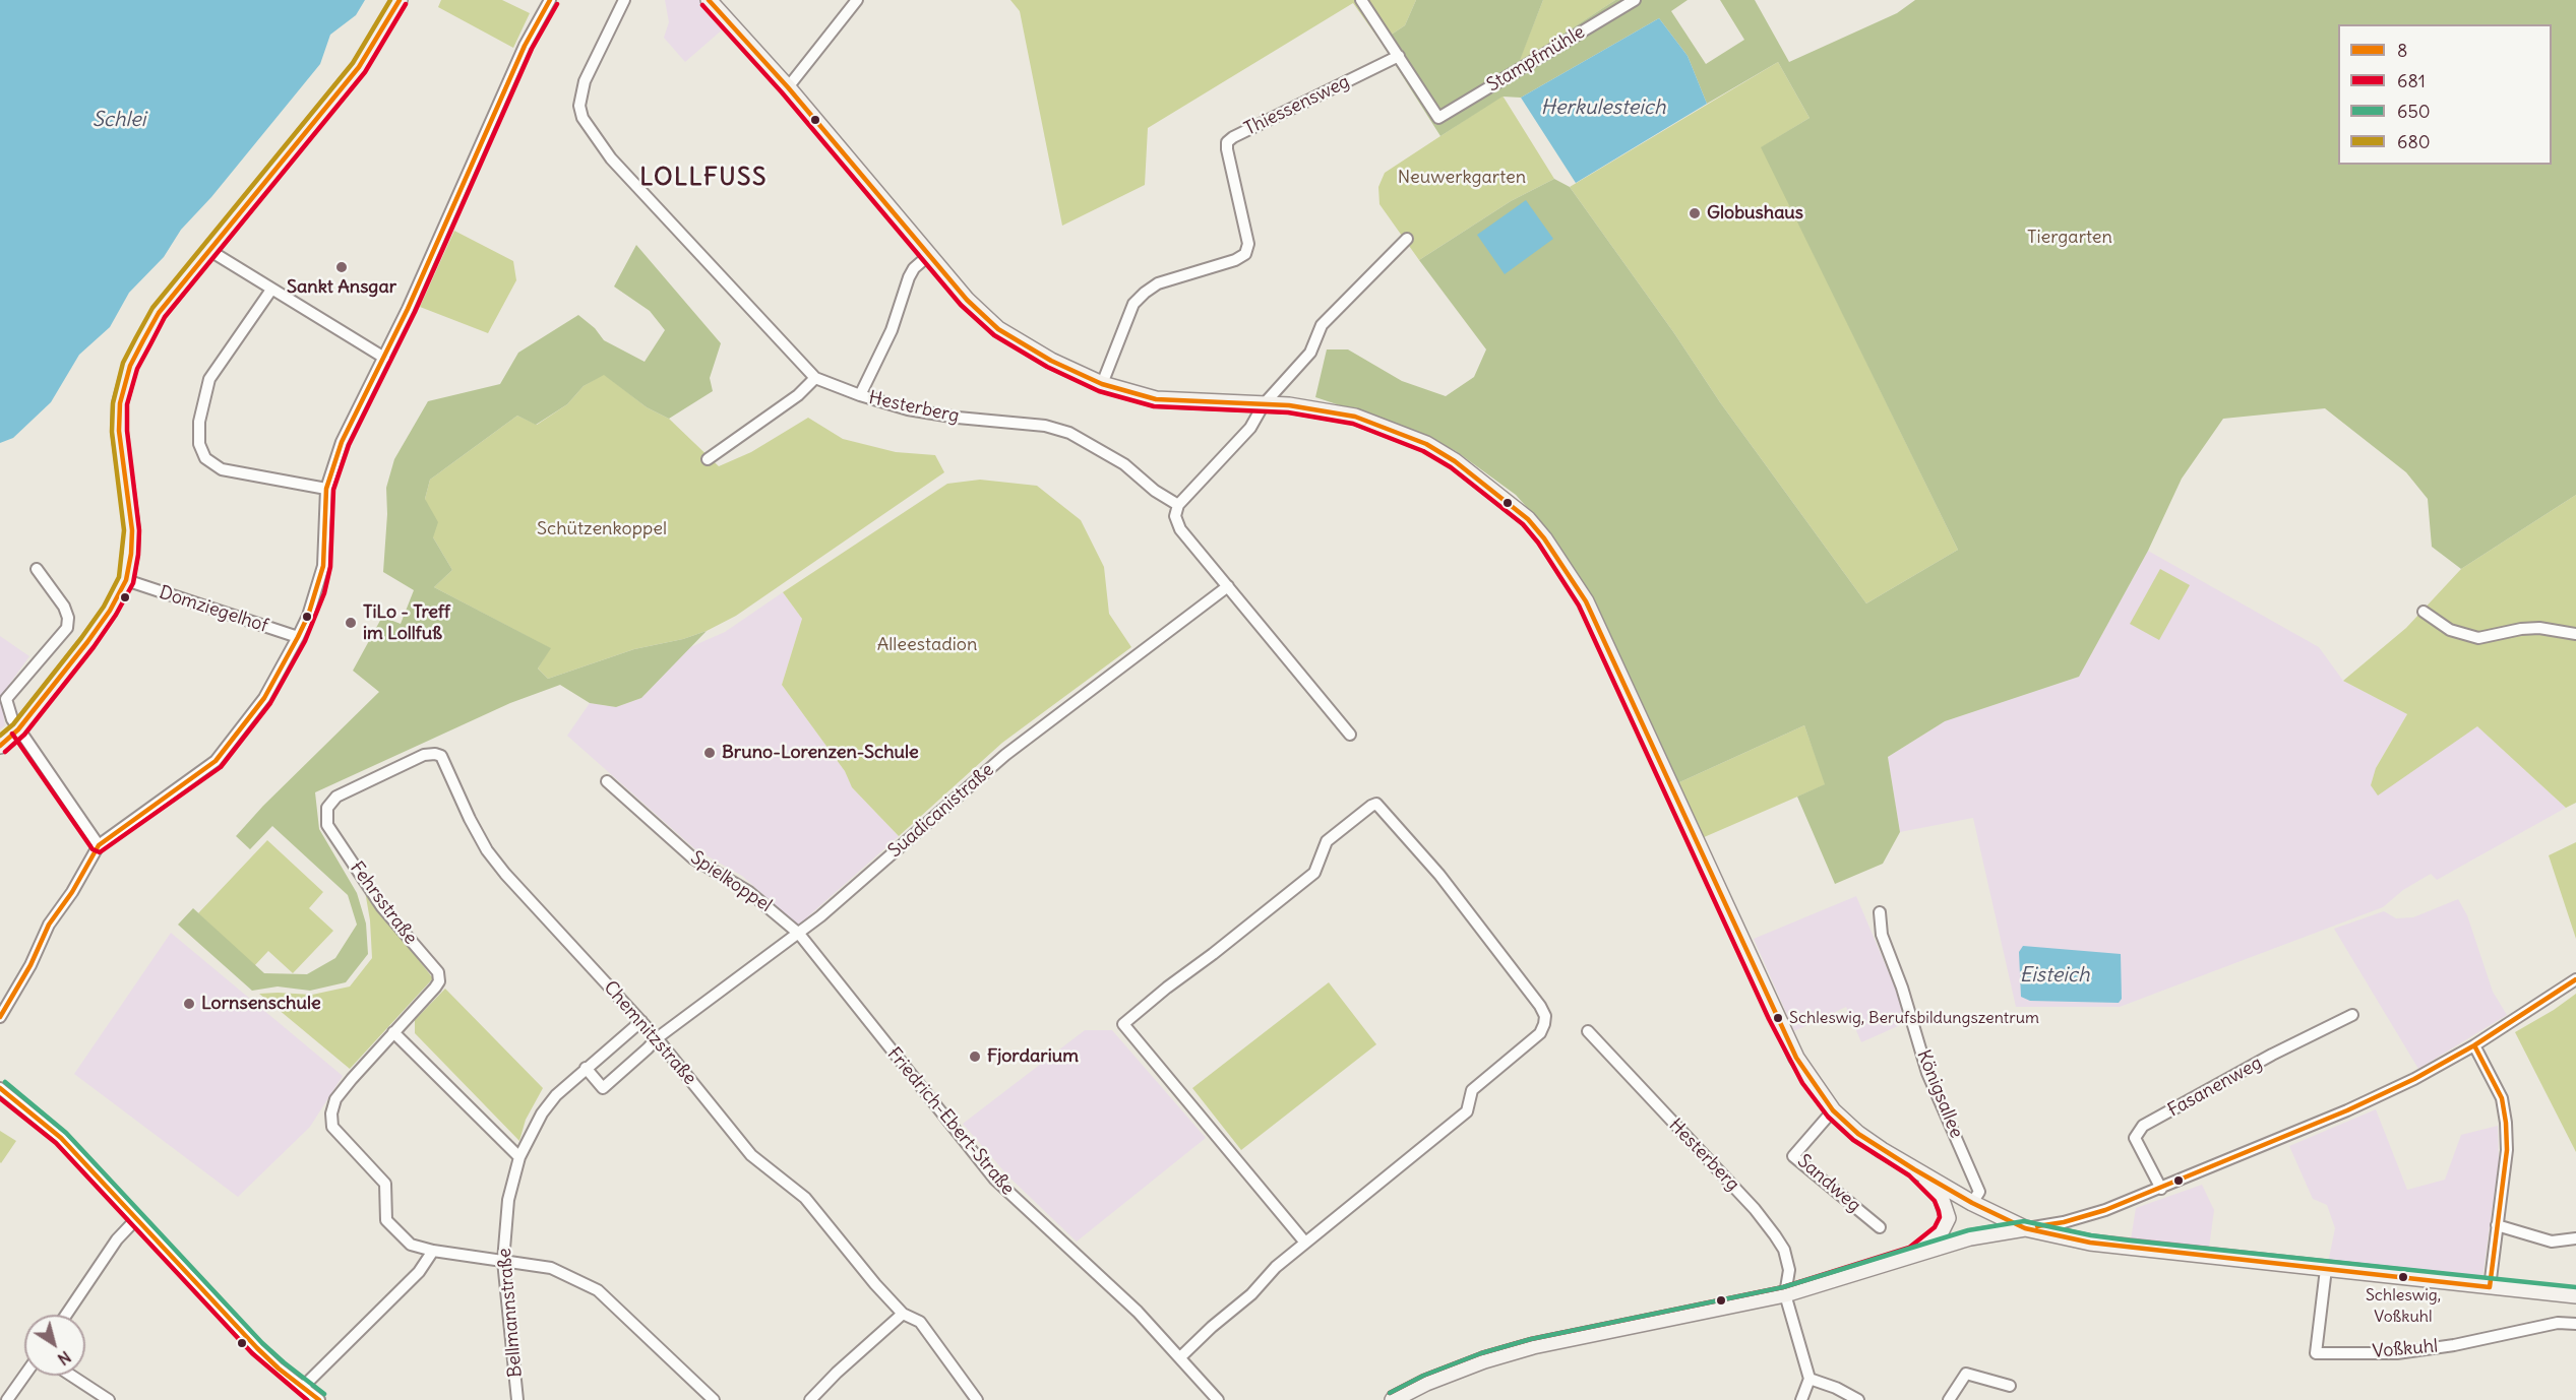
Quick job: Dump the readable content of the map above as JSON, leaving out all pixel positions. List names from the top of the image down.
{
  "streets": {
    "street": [
      "Stampfmühle",
      "Thiessensweg",
      "Hesterberg",
      "Domziegelhof",
      "Suadicanistraße",
      "Spielkoppel",
      "Fehrsstraße",
      "Chemnitzstraße",
      "Fasanenweg",
      "Königsallee",
      "Friedrich-Ebert-Straße",
      "Sandweg",
      "Bellmannstraße",
      "Voßkuhl"
    ]
  },
  "crossings": [
    ["Stampfmühle", "Thiessensweg"],
    ["Suadicanistraße", "Spielkoppel"],
    ["Suadicanistraße", "Chemnitzstraße"],
    ["Suadicanistraße", "Friedrich-Ebert-Straße"],
    ["Spielkoppel", "Friedrich-Ebert-Straße"],
    ["Fehrsstraße", "Chemnitzstraße"],
    ["Chemnitzstraße", "Bellmannstraße"]
  ],
  "districts": ["LOLLFUSS"],
  "water": ["Herkulesteich", "Schlei", "Eisteich"],
  "parks": [
    "Neuwerkgarten",
    "Tiergarten",
    "Schützenkoppel",
    "Alleestadion"
  ],
  "places": [
    "Globushaus",
    "Sankt Ansgar",
    "TiLo - Treff im Lollfuß",
    "Bruno-Lorenzen-Schule",
    "Lornsenschule",
    "Schleswig, Berufsbildungszentrum",
    "Fjordarium",
    "Schleswig, Voßkuhl"
  ],
  "lines": [
    "transit line 8",
    "transit line 680",
    "transit line 681",
    "transit line 650"
  ],
  "legend": [
    "8",
    "681",
    "650",
    "680"
  ],
  "north": "bottom right"
}
